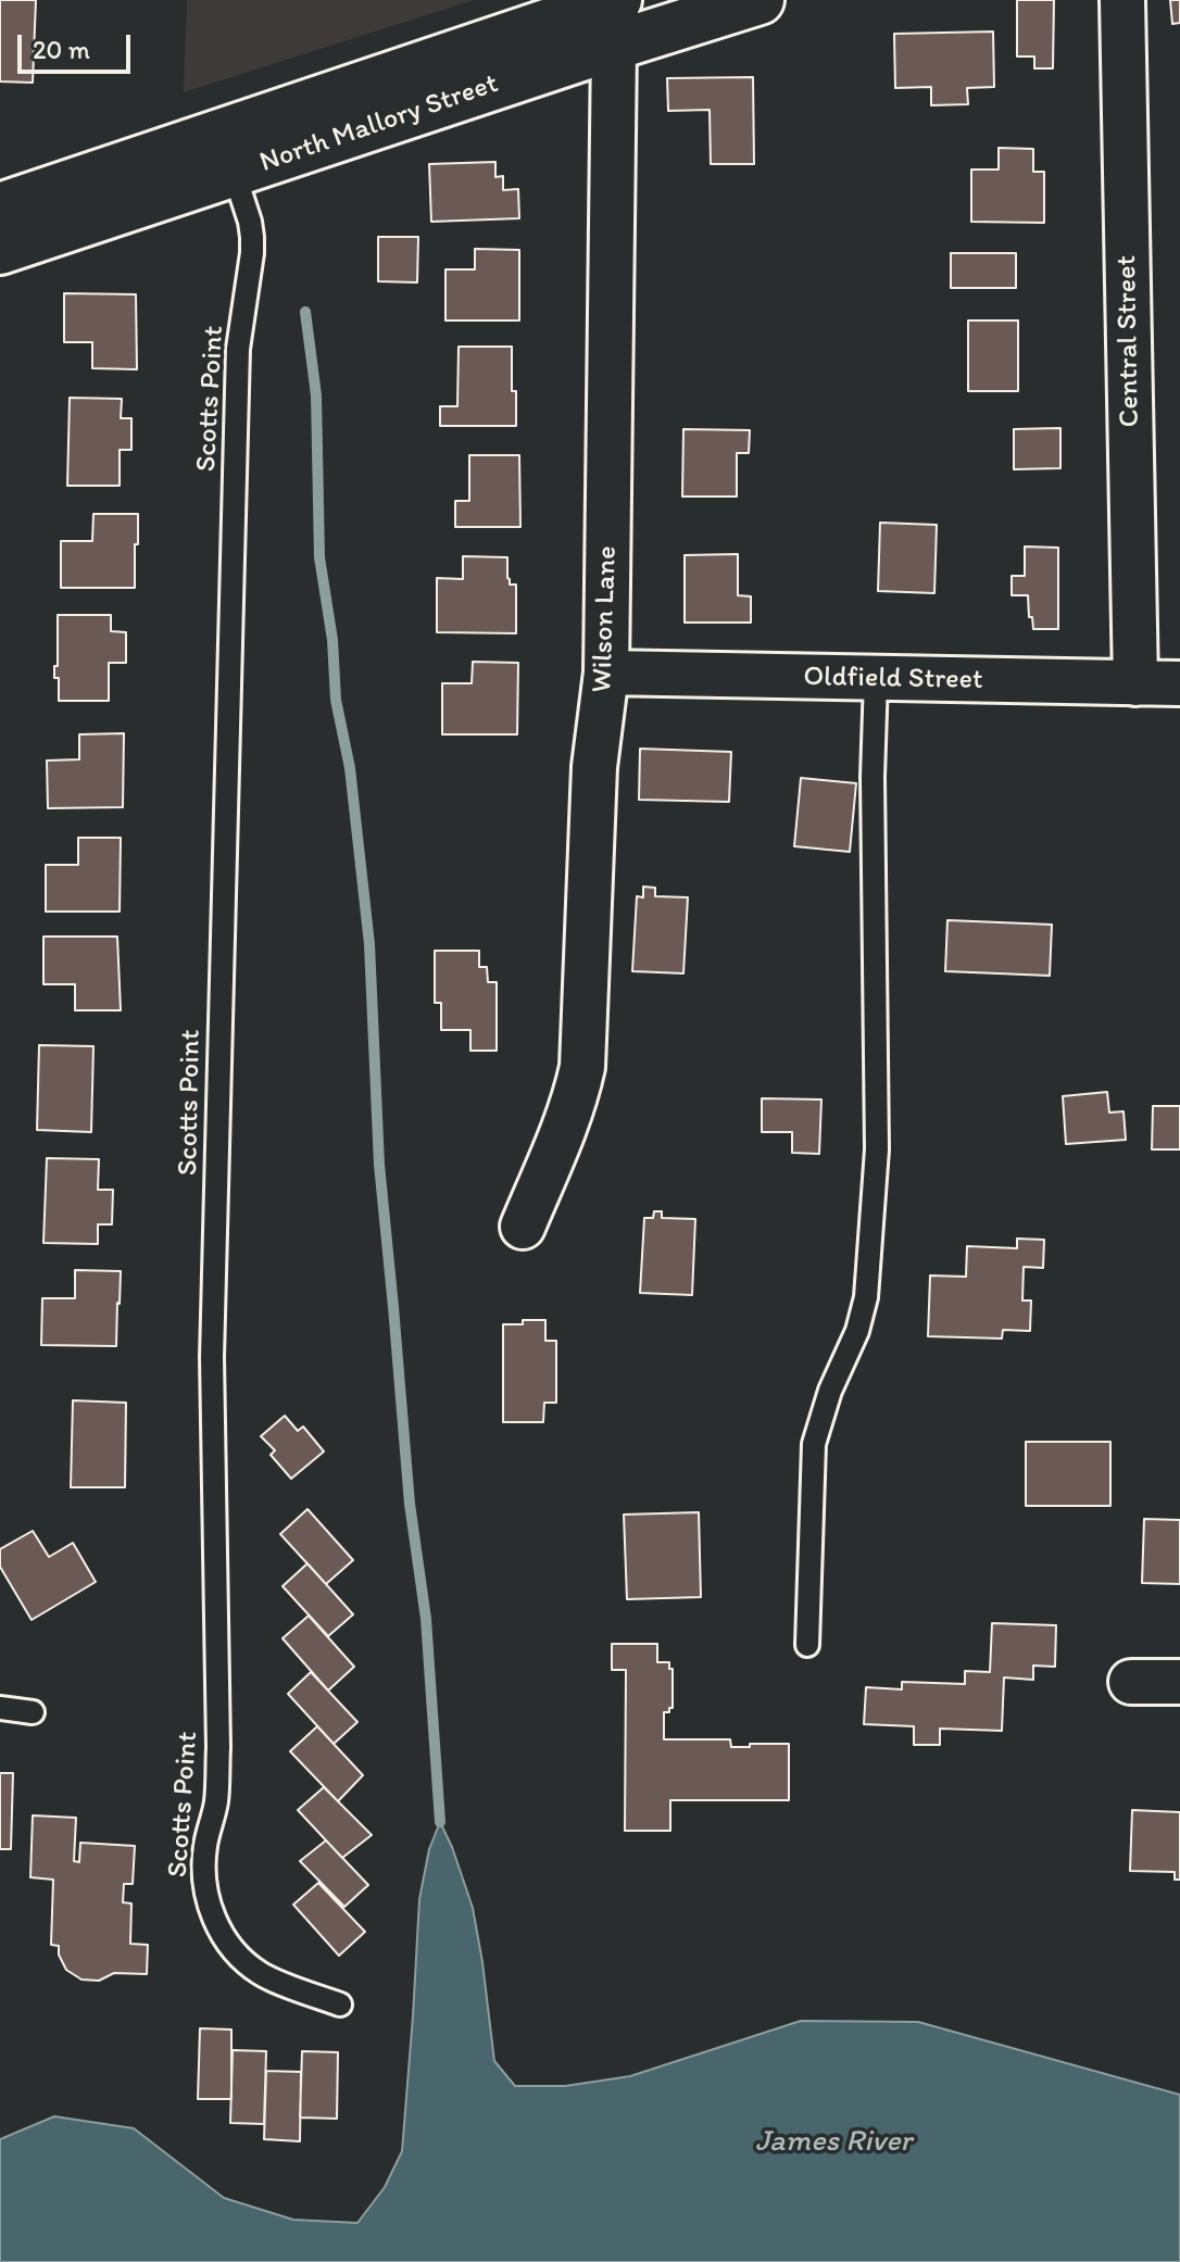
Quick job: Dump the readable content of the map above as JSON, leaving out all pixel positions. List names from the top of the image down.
{
  "streets": {
    "main road": ["North Mallory Street"],
    "street": ["Central Street", "Wilson Lane", "Oldfield Street"],
    "lane": ["Scotts Point"]
  },
  "crossings": [
    ["North Mallory Street", "Scotts Point"],
    ["North Mallory Street", "Wilson Lane"],
    ["Central Street", "Oldfield Street"],
    ["Wilson Lane", "Oldfield Street"]
  ],
  "water": ["James River"],
  "scale_bar": "20 m"
}
